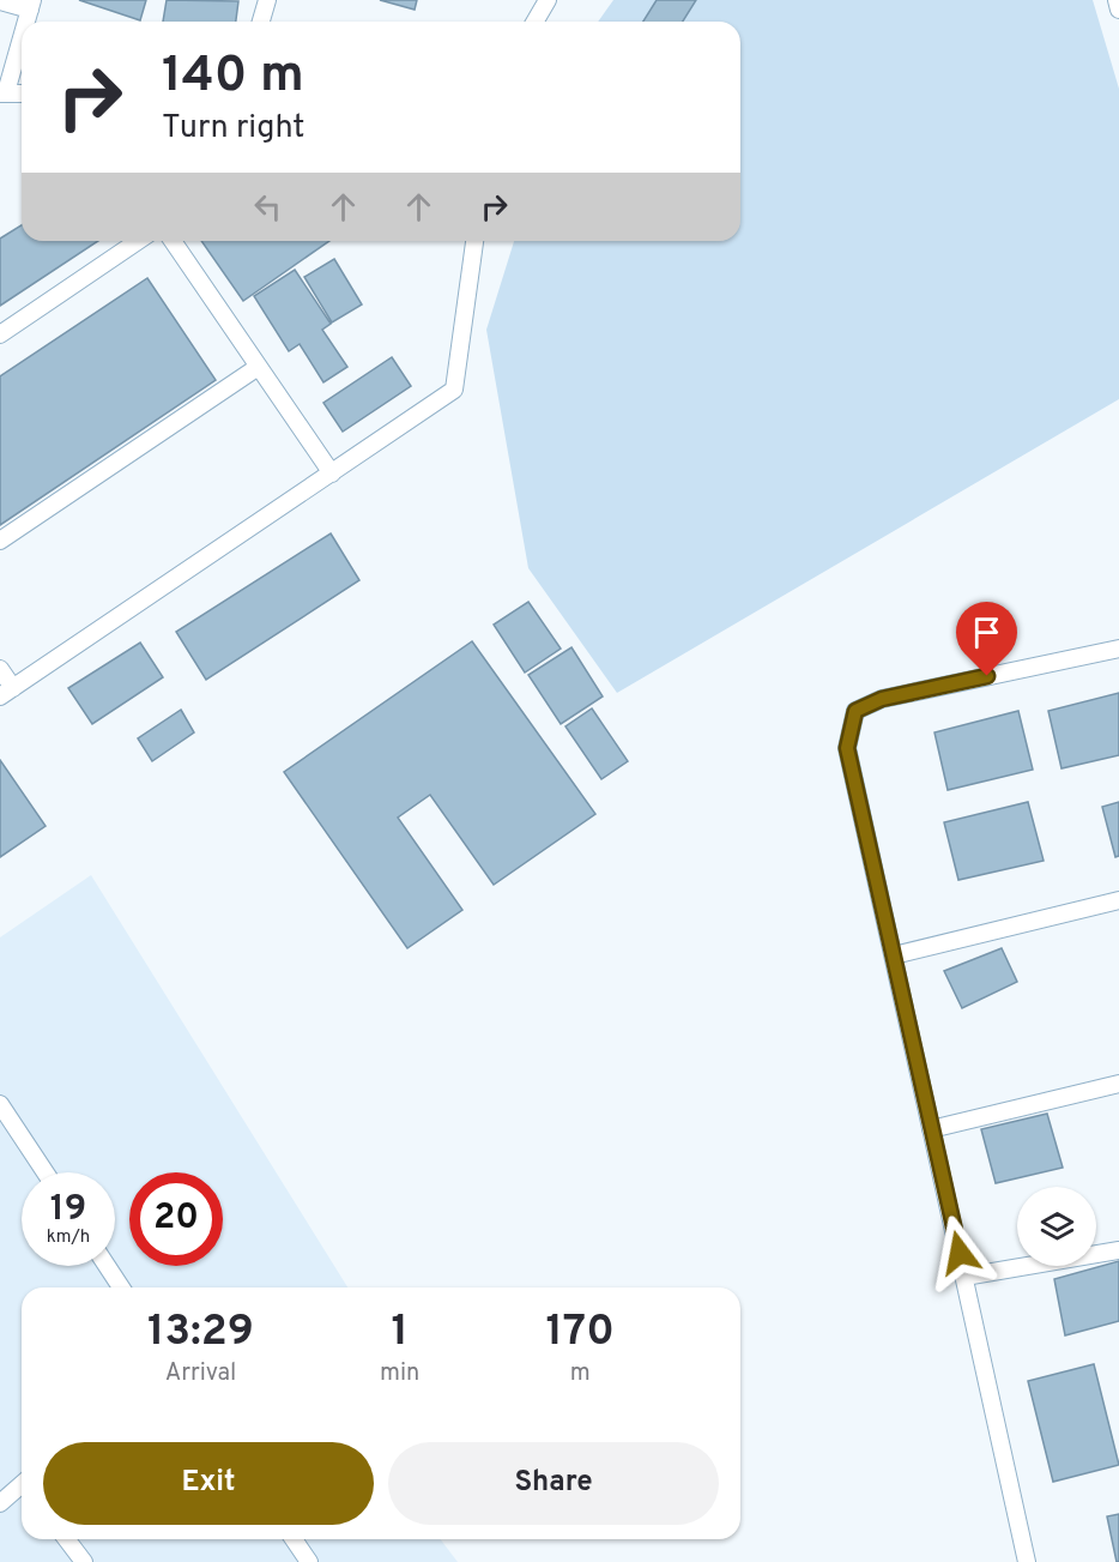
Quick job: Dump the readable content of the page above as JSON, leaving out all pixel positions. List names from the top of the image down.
{
  "page": {
    "turn": ["140 m", "Turn right"],
    "speed": "19 km/h",
    "limit": "20",
    "eta": [
      "13:29",
      "Arrival",
      "1",
      "min",
      "170",
      "m"
    ],
    "buttons": ["Exit", "Share"]
  }
}
